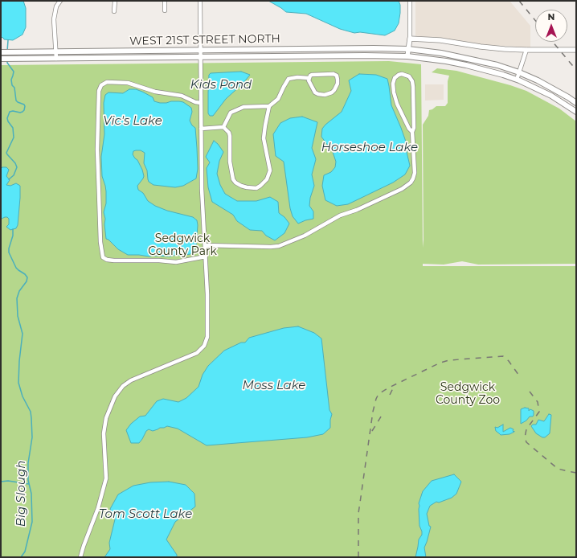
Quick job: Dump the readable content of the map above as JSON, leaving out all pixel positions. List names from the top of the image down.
{
  "streets": {
    "main road": ["WEST 21ST STREET NORTH"]
  },
  "water": [
    "Kids Pond",
    "Vic's Lake",
    "Horseshoe Lake",
    "Moss Lake",
    "Big Slough",
    "Tom Scott Lake"
  ],
  "parks": ["Sedgwick County Park", "Sedgwick County Zoo"],
  "north": "top"
}
